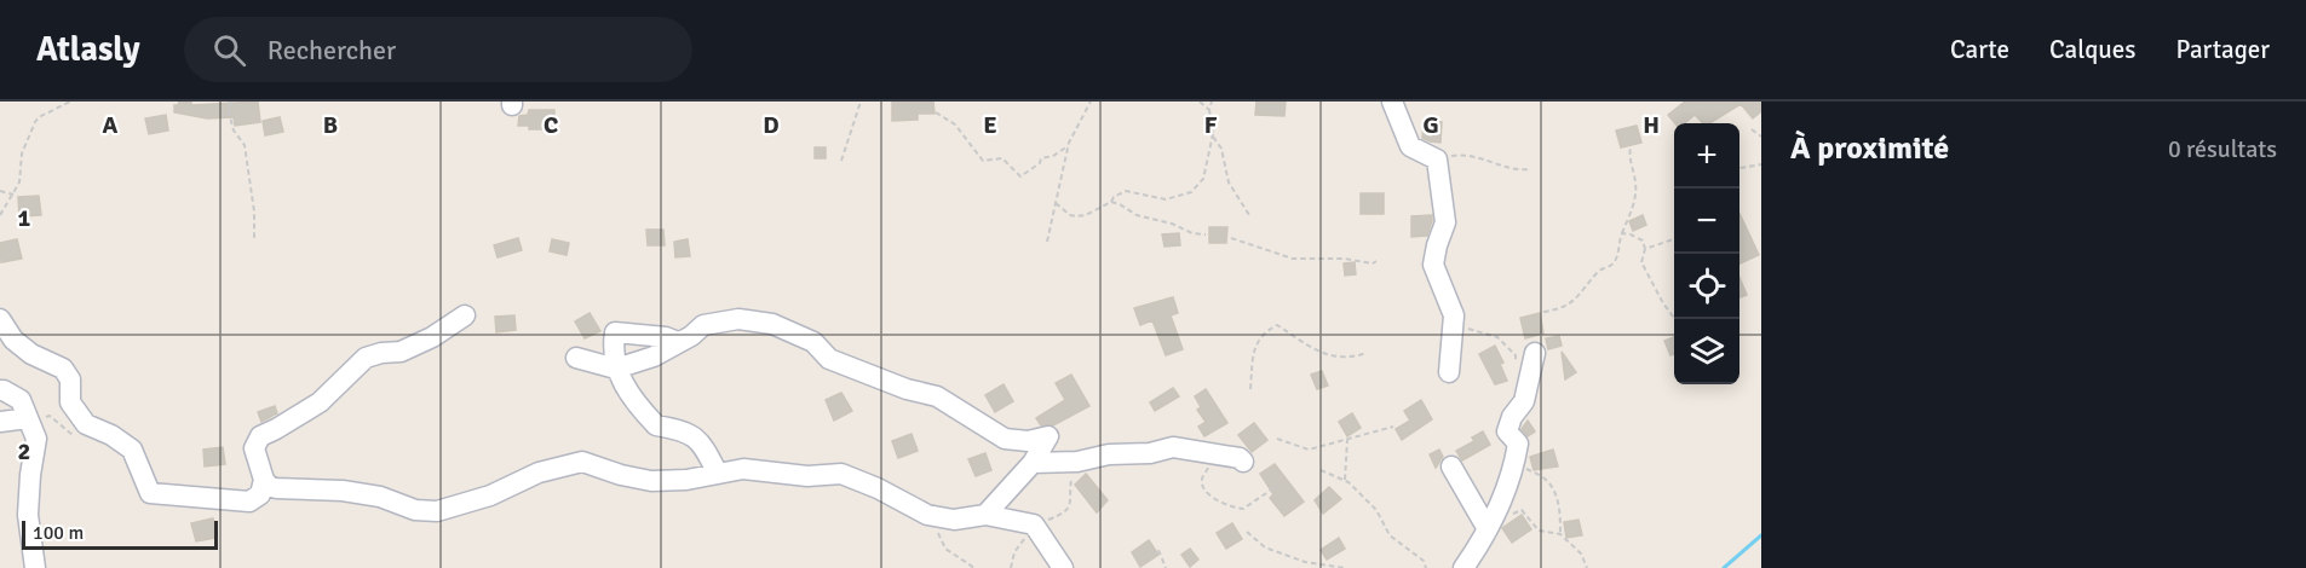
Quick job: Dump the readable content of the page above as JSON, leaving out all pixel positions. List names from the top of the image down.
{
  "scale_bar": "100 m",
  "page": {
    "header": "Atlasly",
    "search": "Rechercher",
    "nav": ["Carte", "Calques", "Partager"],
    "heading": ["À proximité", "0 résultats"],
    "map_buttons": ["+", "−"],
    "scale": "100 m"
  },
  "grid": {
    "columns": [
      "A",
      "B",
      "C",
      "D",
      "E",
      "F",
      "G",
      "H"
    ],
    "rows": ["1", "2"]
  }
}
